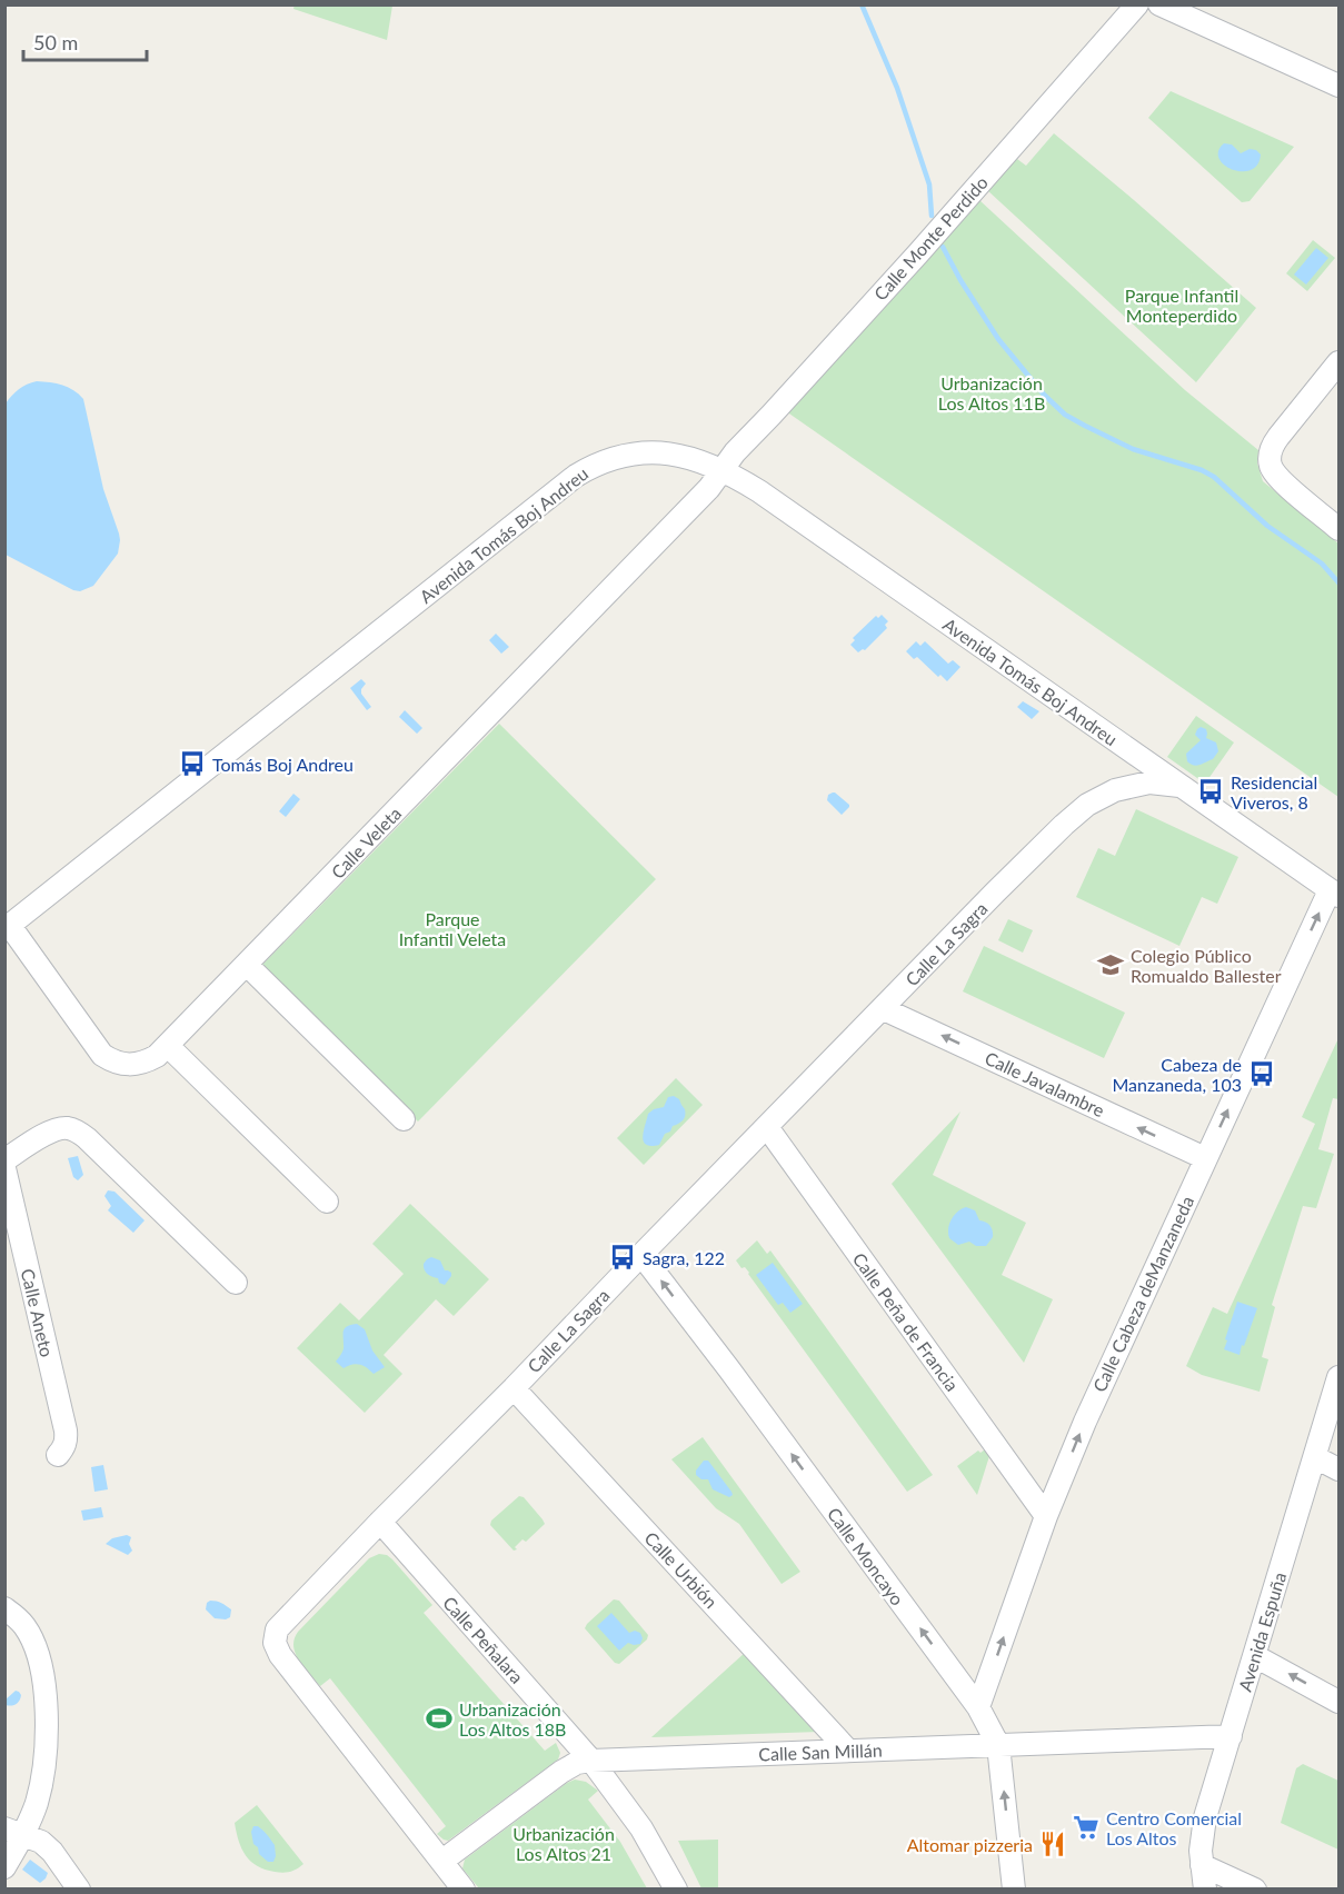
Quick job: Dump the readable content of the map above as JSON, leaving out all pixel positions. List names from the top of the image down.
{
  "streets": {
    "street": [
      "Calle Monte Perdido",
      "Avenida Tomás Boj Andreu",
      "Calle Veleta",
      "Calle La Sagra",
      "Calle Javalambre",
      "Calle Cabeza deManzaneda",
      "Calle Aneto",
      "Calle Peña de Francia",
      "Calle Moncayo",
      "Calle Urbión",
      "Avenida Espuña",
      "Calle Peñalara",
      "Calle San Millán"
    ]
  },
  "crossings": [
    ["Calle Monte Perdido", "Avenida Tomás Boj Andreu"],
    ["Calle Monte Perdido", "Calle Veleta"],
    ["Avenida Tomás Boj Andreu", "Calle Veleta"],
    ["Avenida Tomás Boj Andreu", "Calle La Sagra"],
    ["Avenida Tomás Boj Andreu", "Calle Cabeza deManzaneda"],
    ["Calle La Sagra", "Calle Javalambre"],
    ["Calle La Sagra", "Calle Peña de Francia"],
    ["Calle La Sagra", "Calle Moncayo"],
    ["Calle La Sagra", "Calle Urbión"],
    ["Calle La Sagra", "Calle Peñalara"],
    ["Calle La Sagra", "Calle San Millán"],
    ["Calle Javalambre", "Calle Cabeza deManzaneda"],
    ["Calle Cabeza deManzaneda", "Calle Peña de Francia"],
    ["Calle Cabeza deManzaneda", "Calle Moncayo"],
    ["Calle Moncayo", "Calle San Millán"],
    ["Calle Urbión", "Calle San Millán"],
    ["Avenida Espuña", "Calle San Millán"],
    ["Calle Peñalara", "Calle San Millán"]
  ],
  "one_way": ["Calle Javalambre", "Calle Cabeza deManzaneda", "Calle Moncayo"],
  "parks": [
    "Parque Infantil Monteperdido",
    "Urbanización Los Altos 11B",
    "Parque Infantil Veleta",
    "Urbanización Los Altos 21"
  ],
  "places": {
    "bus stop": [
      "Tomás Boj Andreu",
      "Residencial Viveros, 8",
      "Cabeza de Manzaneda, 103",
      "Sagra, 122"
    ],
    "school or university": ["Colegio Público Romualdo Ballester"],
    "sports": ["Urbanización Los Altos 18B"],
    "supermarket": ["Centro Comercial Los Altos"],
    "restaurant": ["Altomar pizzeria"]
  },
  "scale_bar": "50 m"
}
